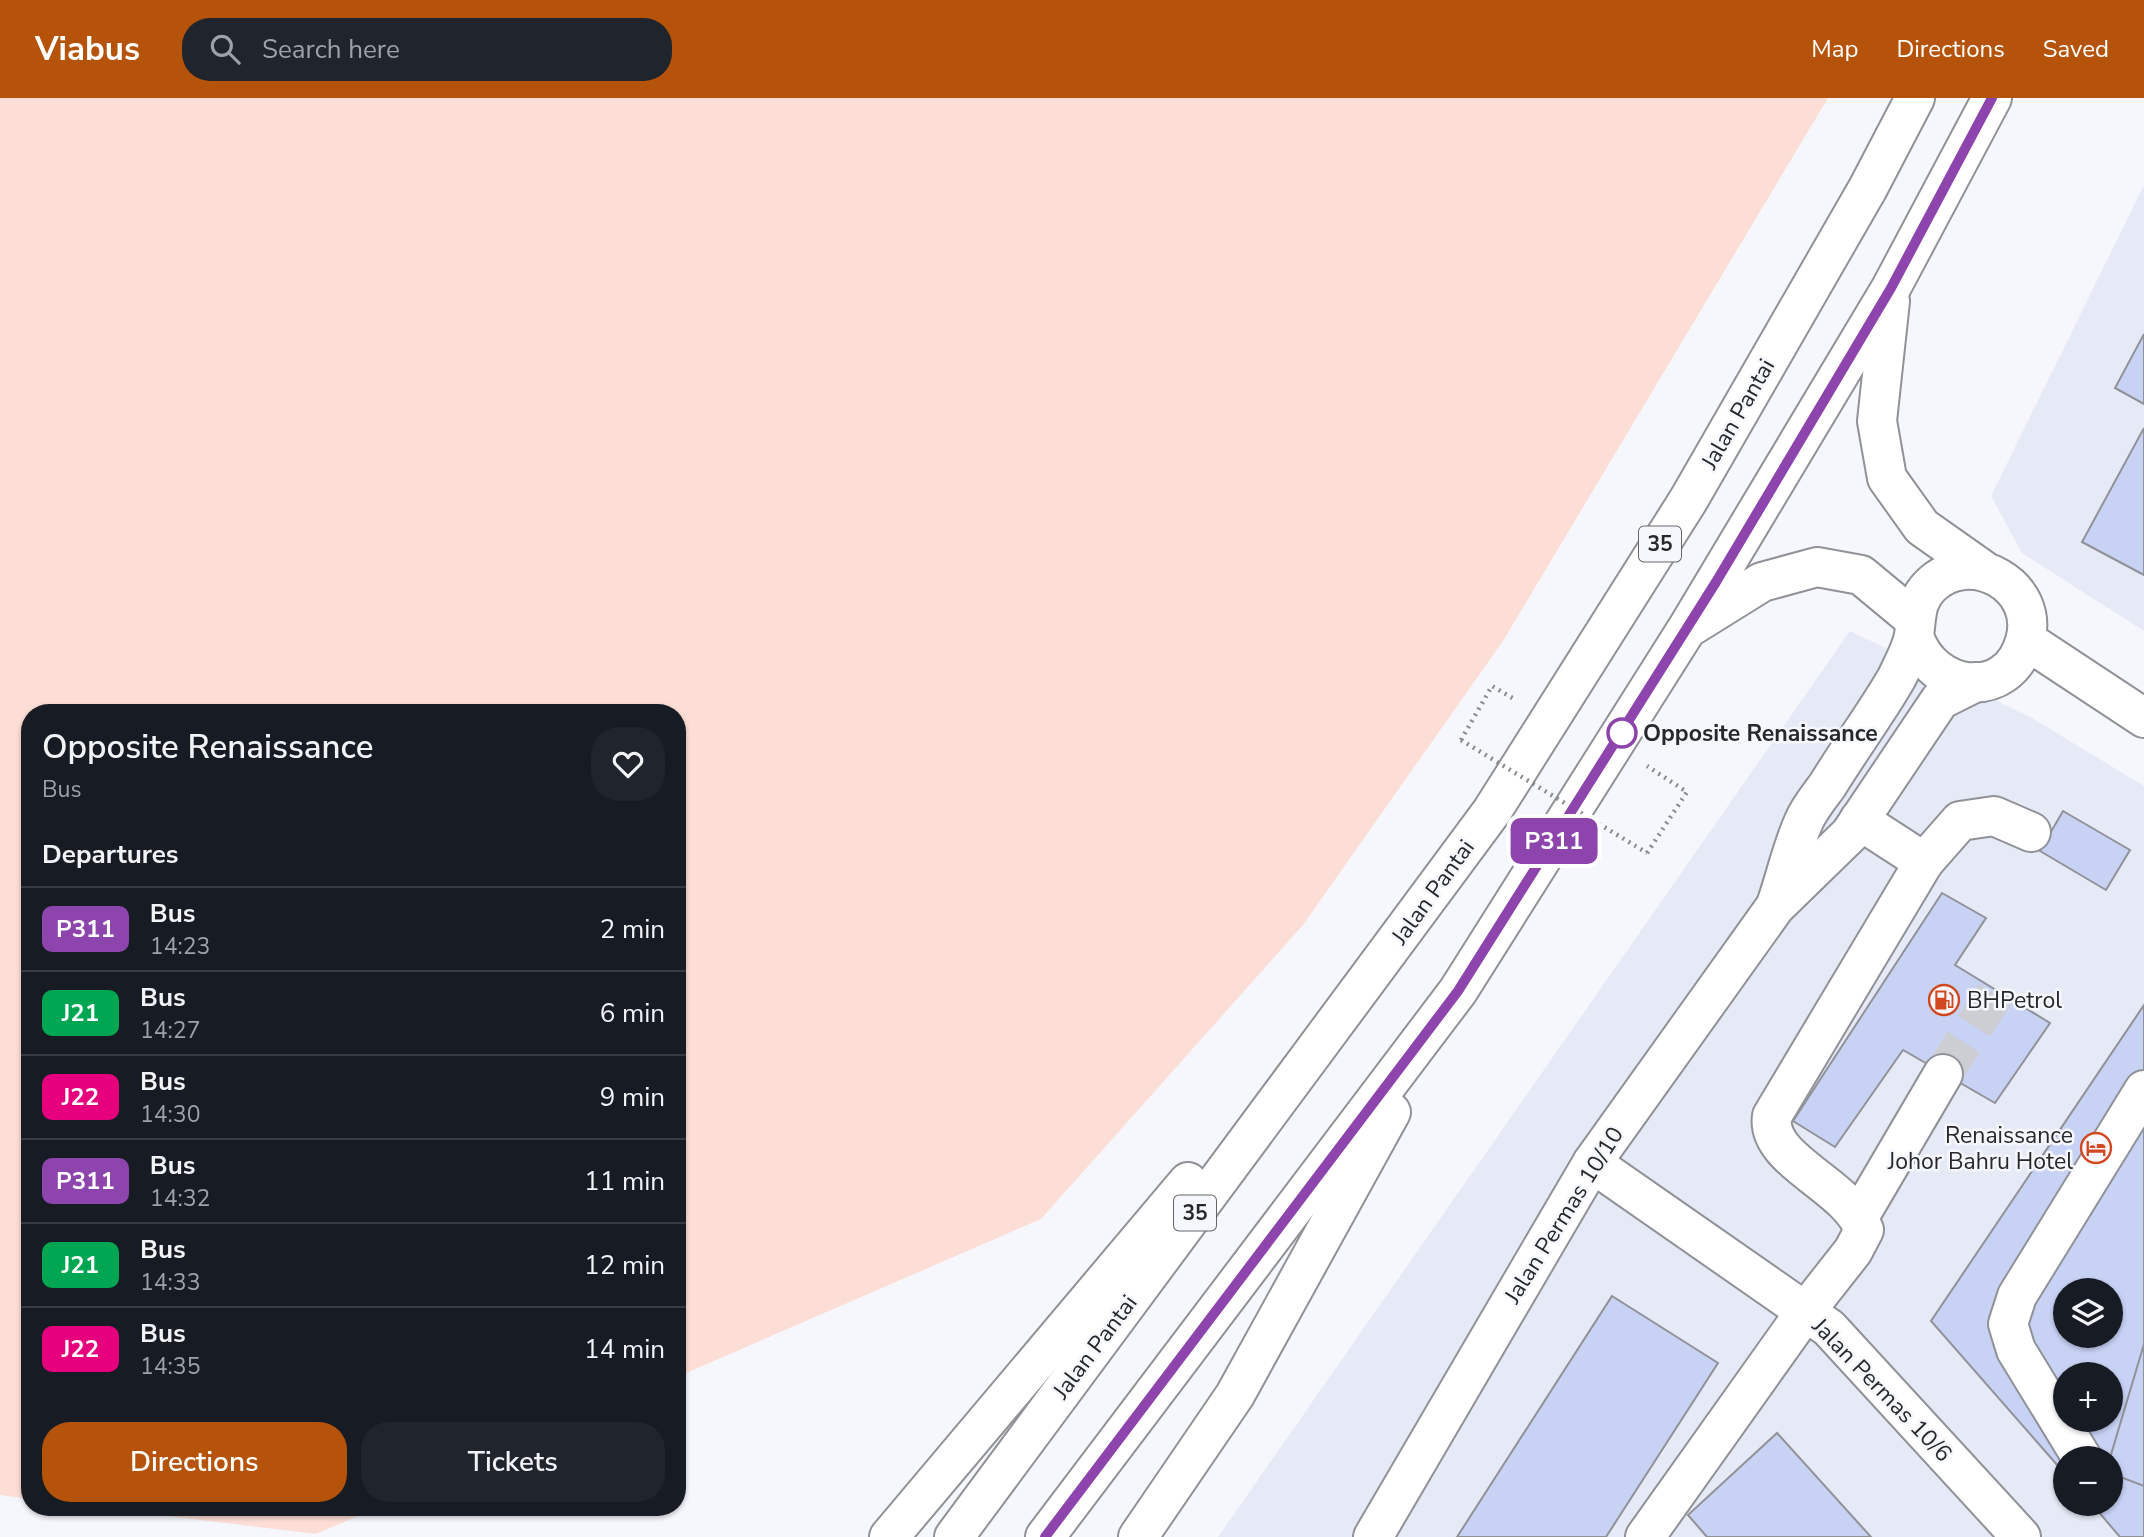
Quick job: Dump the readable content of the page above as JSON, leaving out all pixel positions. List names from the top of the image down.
{
  "streets": {
    "main road": [
      "Jalan Pantai",
      "35",
      "Jalan Permas 10/10",
      "Jalan Permas 10/6"
    ]
  },
  "crossings": [
    ["Jalan Permas 10/10", "Jalan Permas 10/6"]
  ],
  "places": {
    "other": ["Opposite Renaissance"],
    "fuel station": ["BHPetrol"],
    "hotel": ["Renaissance Johor Bahru Hotel"]
  },
  "lines": ["bus line P311"],
  "page": {
    "header": "Viabus",
    "search": "Search here",
    "nav": ["Map", "Directions", "Saved"],
    "on_map": "P311",
    "heading": [
      ["Opposite Renaissance", "Bus"],
      "Departures"
    ],
    "list": [
      {
        "mark": "P311",
        "name": "Bus",
        "note": "14:23",
        "value": "2 min"
      },
      {
        "mark": "J21",
        "name": "Bus",
        "note": "14:27",
        "value": "6 min"
      },
      {
        "mark": "J22",
        "name": "Bus",
        "note": "14:30",
        "value": "9 min"
      },
      {
        "mark": "P311",
        "name": "Bus",
        "note": "14:32",
        "value": "11 min"
      },
      {
        "mark": "J21",
        "name": "Bus",
        "note": "14:33",
        "value": "12 min"
      },
      {
        "mark": "J22",
        "name": "Bus",
        "note": "14:35",
        "value": "14 min"
      }
    ],
    "map_buttons": ["+", "−"],
    "buttons": ["Directions", "Tickets"]
  }
}
